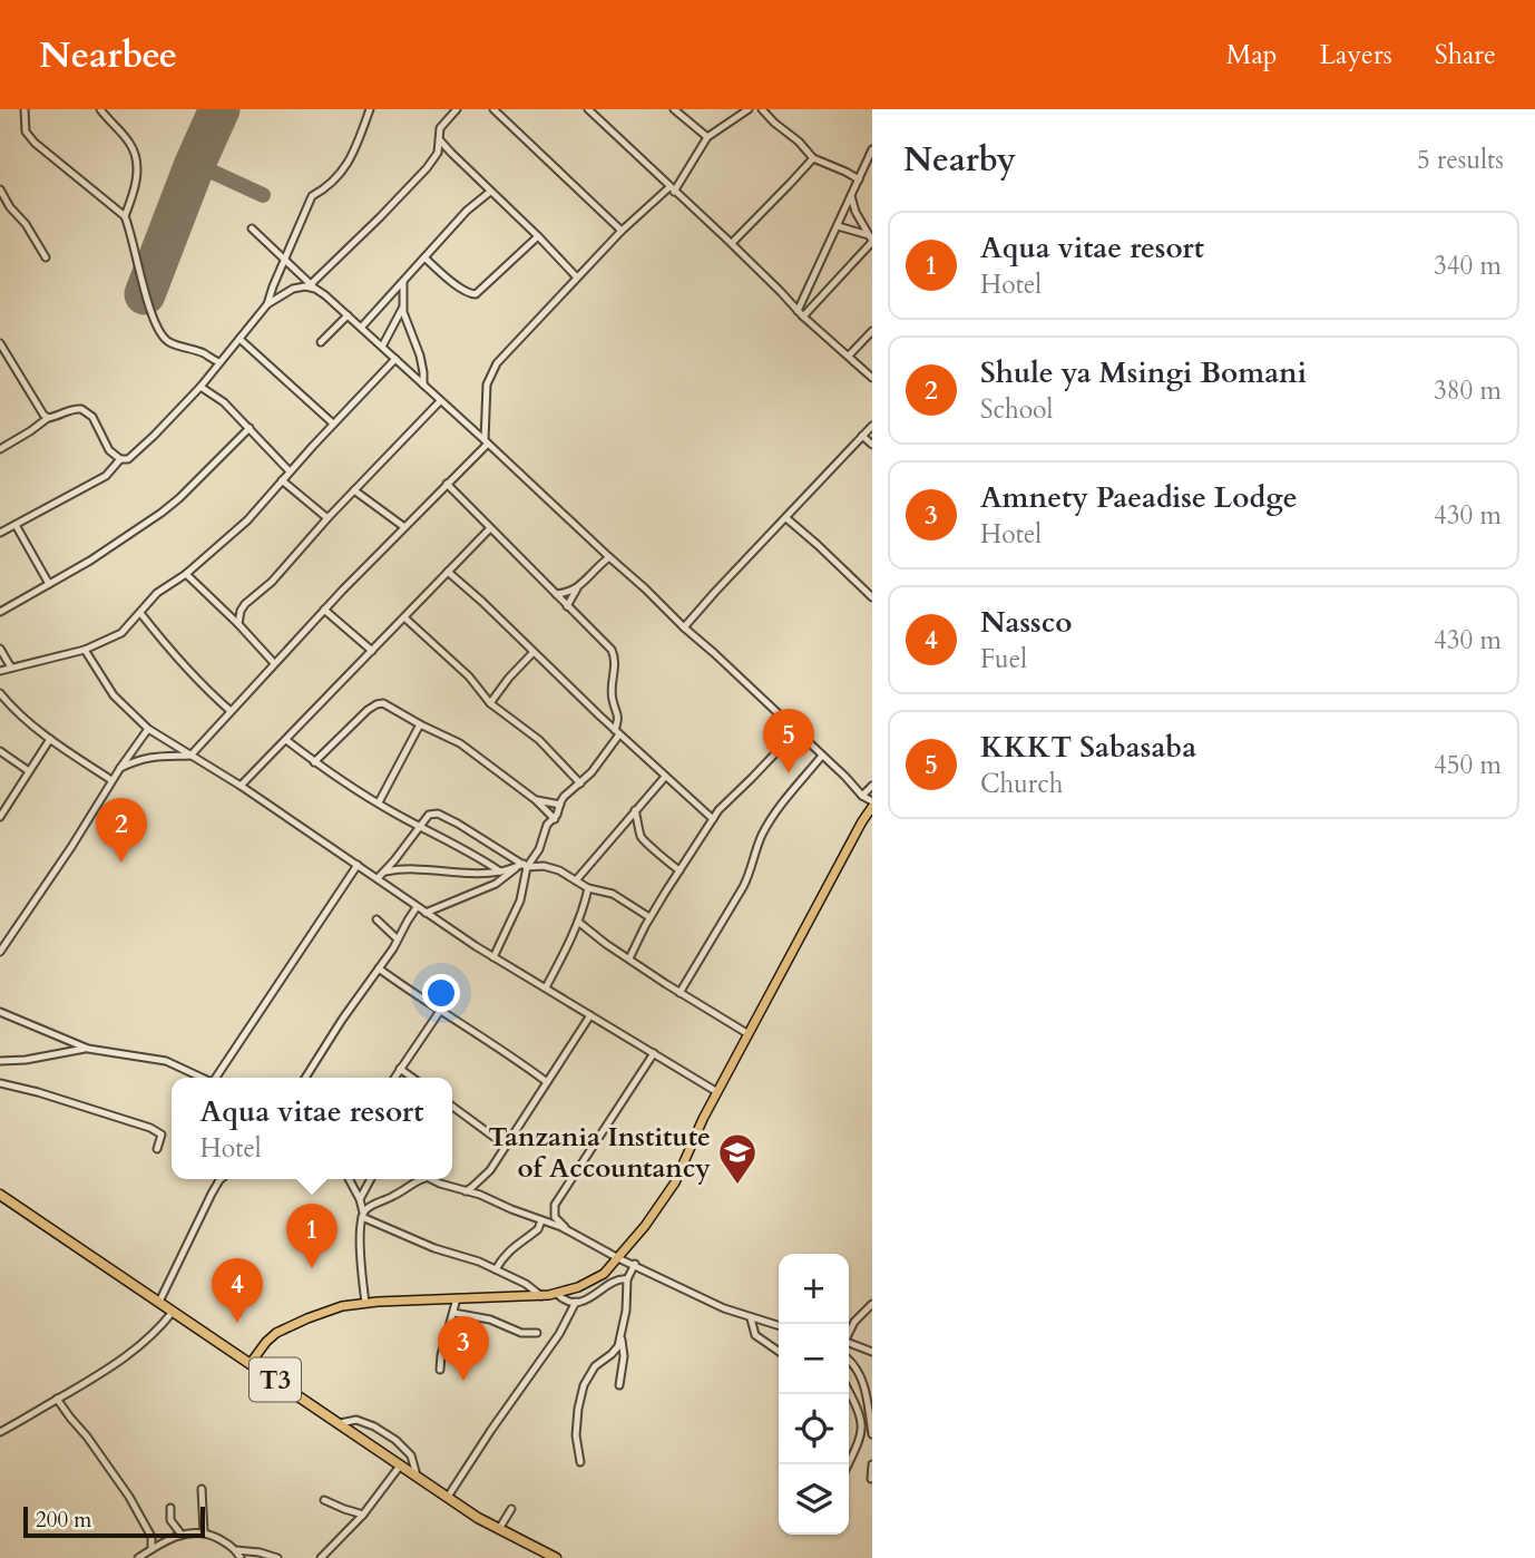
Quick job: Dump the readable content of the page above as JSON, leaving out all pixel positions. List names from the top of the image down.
{
  "streets": {
    "highway": ["T3"]
  },
  "places": {
    "school or university": ["Tanzania Institute of Accountancy"]
  },
  "scale_bar": "200 m",
  "page": {
    "header": "Nearbee",
    "nav": ["Map", "Layers", "Share"],
    "heading": ["Nearby", "5 results"],
    "list": [
      {
        "mark": "1",
        "name": "Aqua vitae resort",
        "note": "Hotel",
        "value": "340 m"
      },
      {
        "mark": "2",
        "name": "Shule ya Msingi Bomani",
        "note": "School",
        "value": "380 m"
      },
      {
        "mark": "3",
        "name": "Amnety Paeadise Lodge",
        "note": "Hotel",
        "value": "430 m"
      },
      {
        "mark": "4",
        "name": "Nassco",
        "note": "Fuel",
        "value": "430 m"
      },
      {
        "mark": "5",
        "name": "KKKT Sabasaba",
        "note": "Church",
        "value": "450 m"
      }
    ],
    "pins": [
      "5",
      "2",
      "1",
      "4",
      "3"
    ],
    "popup": ["Aqua vitae resort", "Hotel"],
    "map_buttons": ["+", "−"],
    "scale": "200 m"
  }
}
